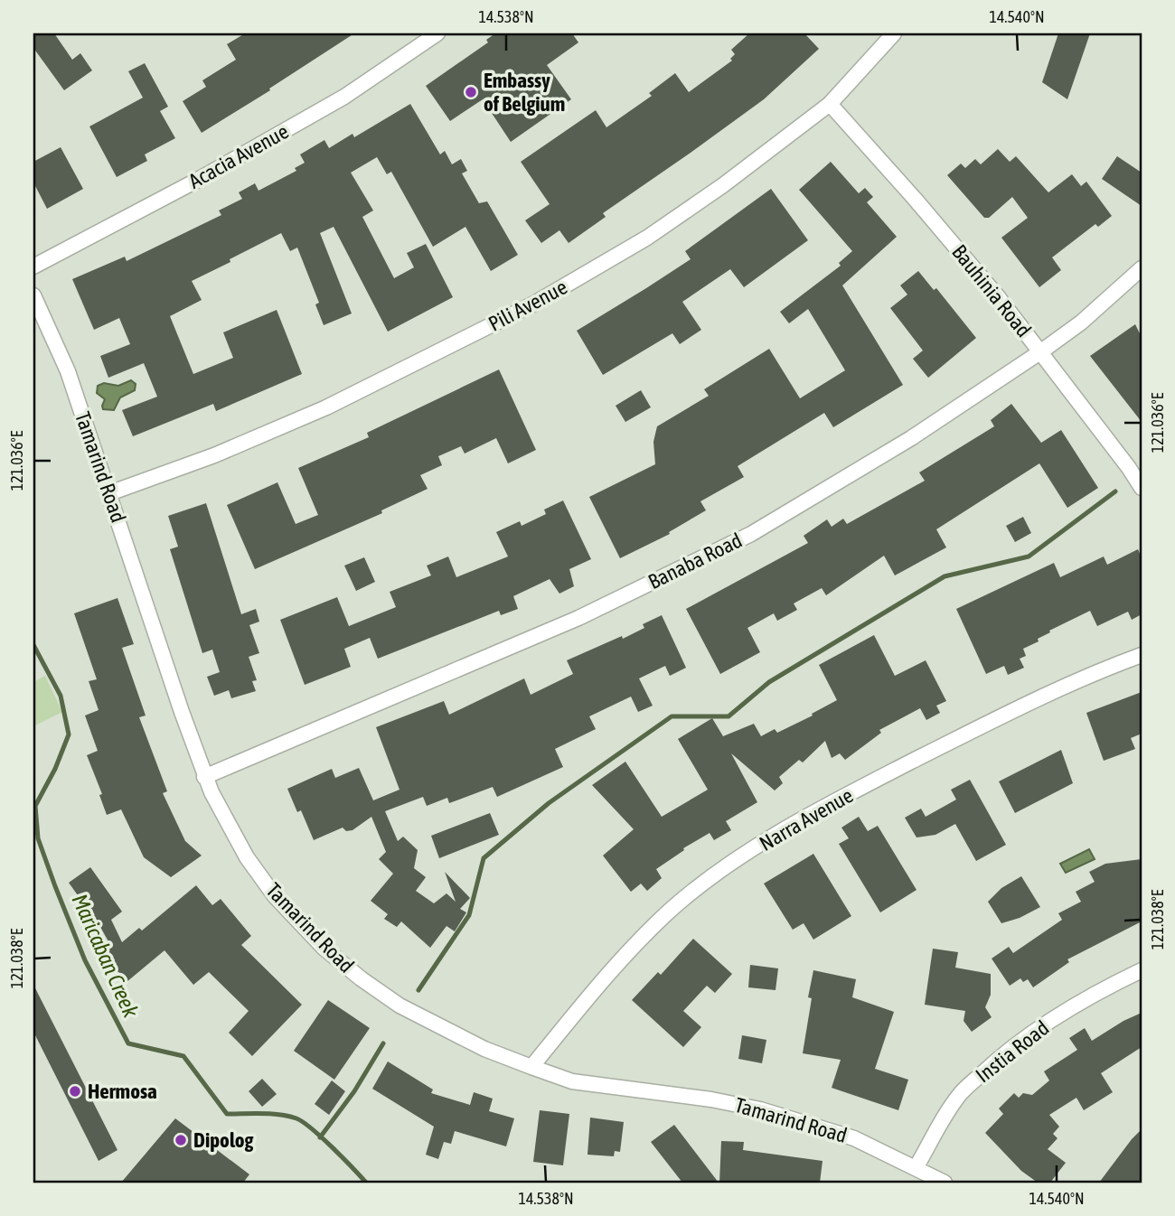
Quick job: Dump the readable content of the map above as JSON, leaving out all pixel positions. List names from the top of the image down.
{
  "streets": {
    "street": [
      "Acacia Avenue",
      "Bauhinia Road",
      "Pili Avenue",
      "Tamarind Road",
      "Banaba Road",
      "Narra Avenue",
      "Instia Road"
    ]
  },
  "crossings": [
    ["Bauhinia Road", "Pili Avenue"],
    ["Bauhinia Road", "Banaba Road"],
    ["Pili Avenue", "Tamarind Road"],
    ["Tamarind Road", "Banaba Road"],
    ["Tamarind Road", "Narra Avenue"],
    ["Tamarind Road", "Instia Road"]
  ],
  "water": ["Maricaban Creek"],
  "places": ["Embassy of Belgium", "Hermosa", "Dipolog"],
  "coordinates": [
    "14.538°N",
    "14.540°N",
    "121.036°E",
    "121.038°E"
  ]
}
